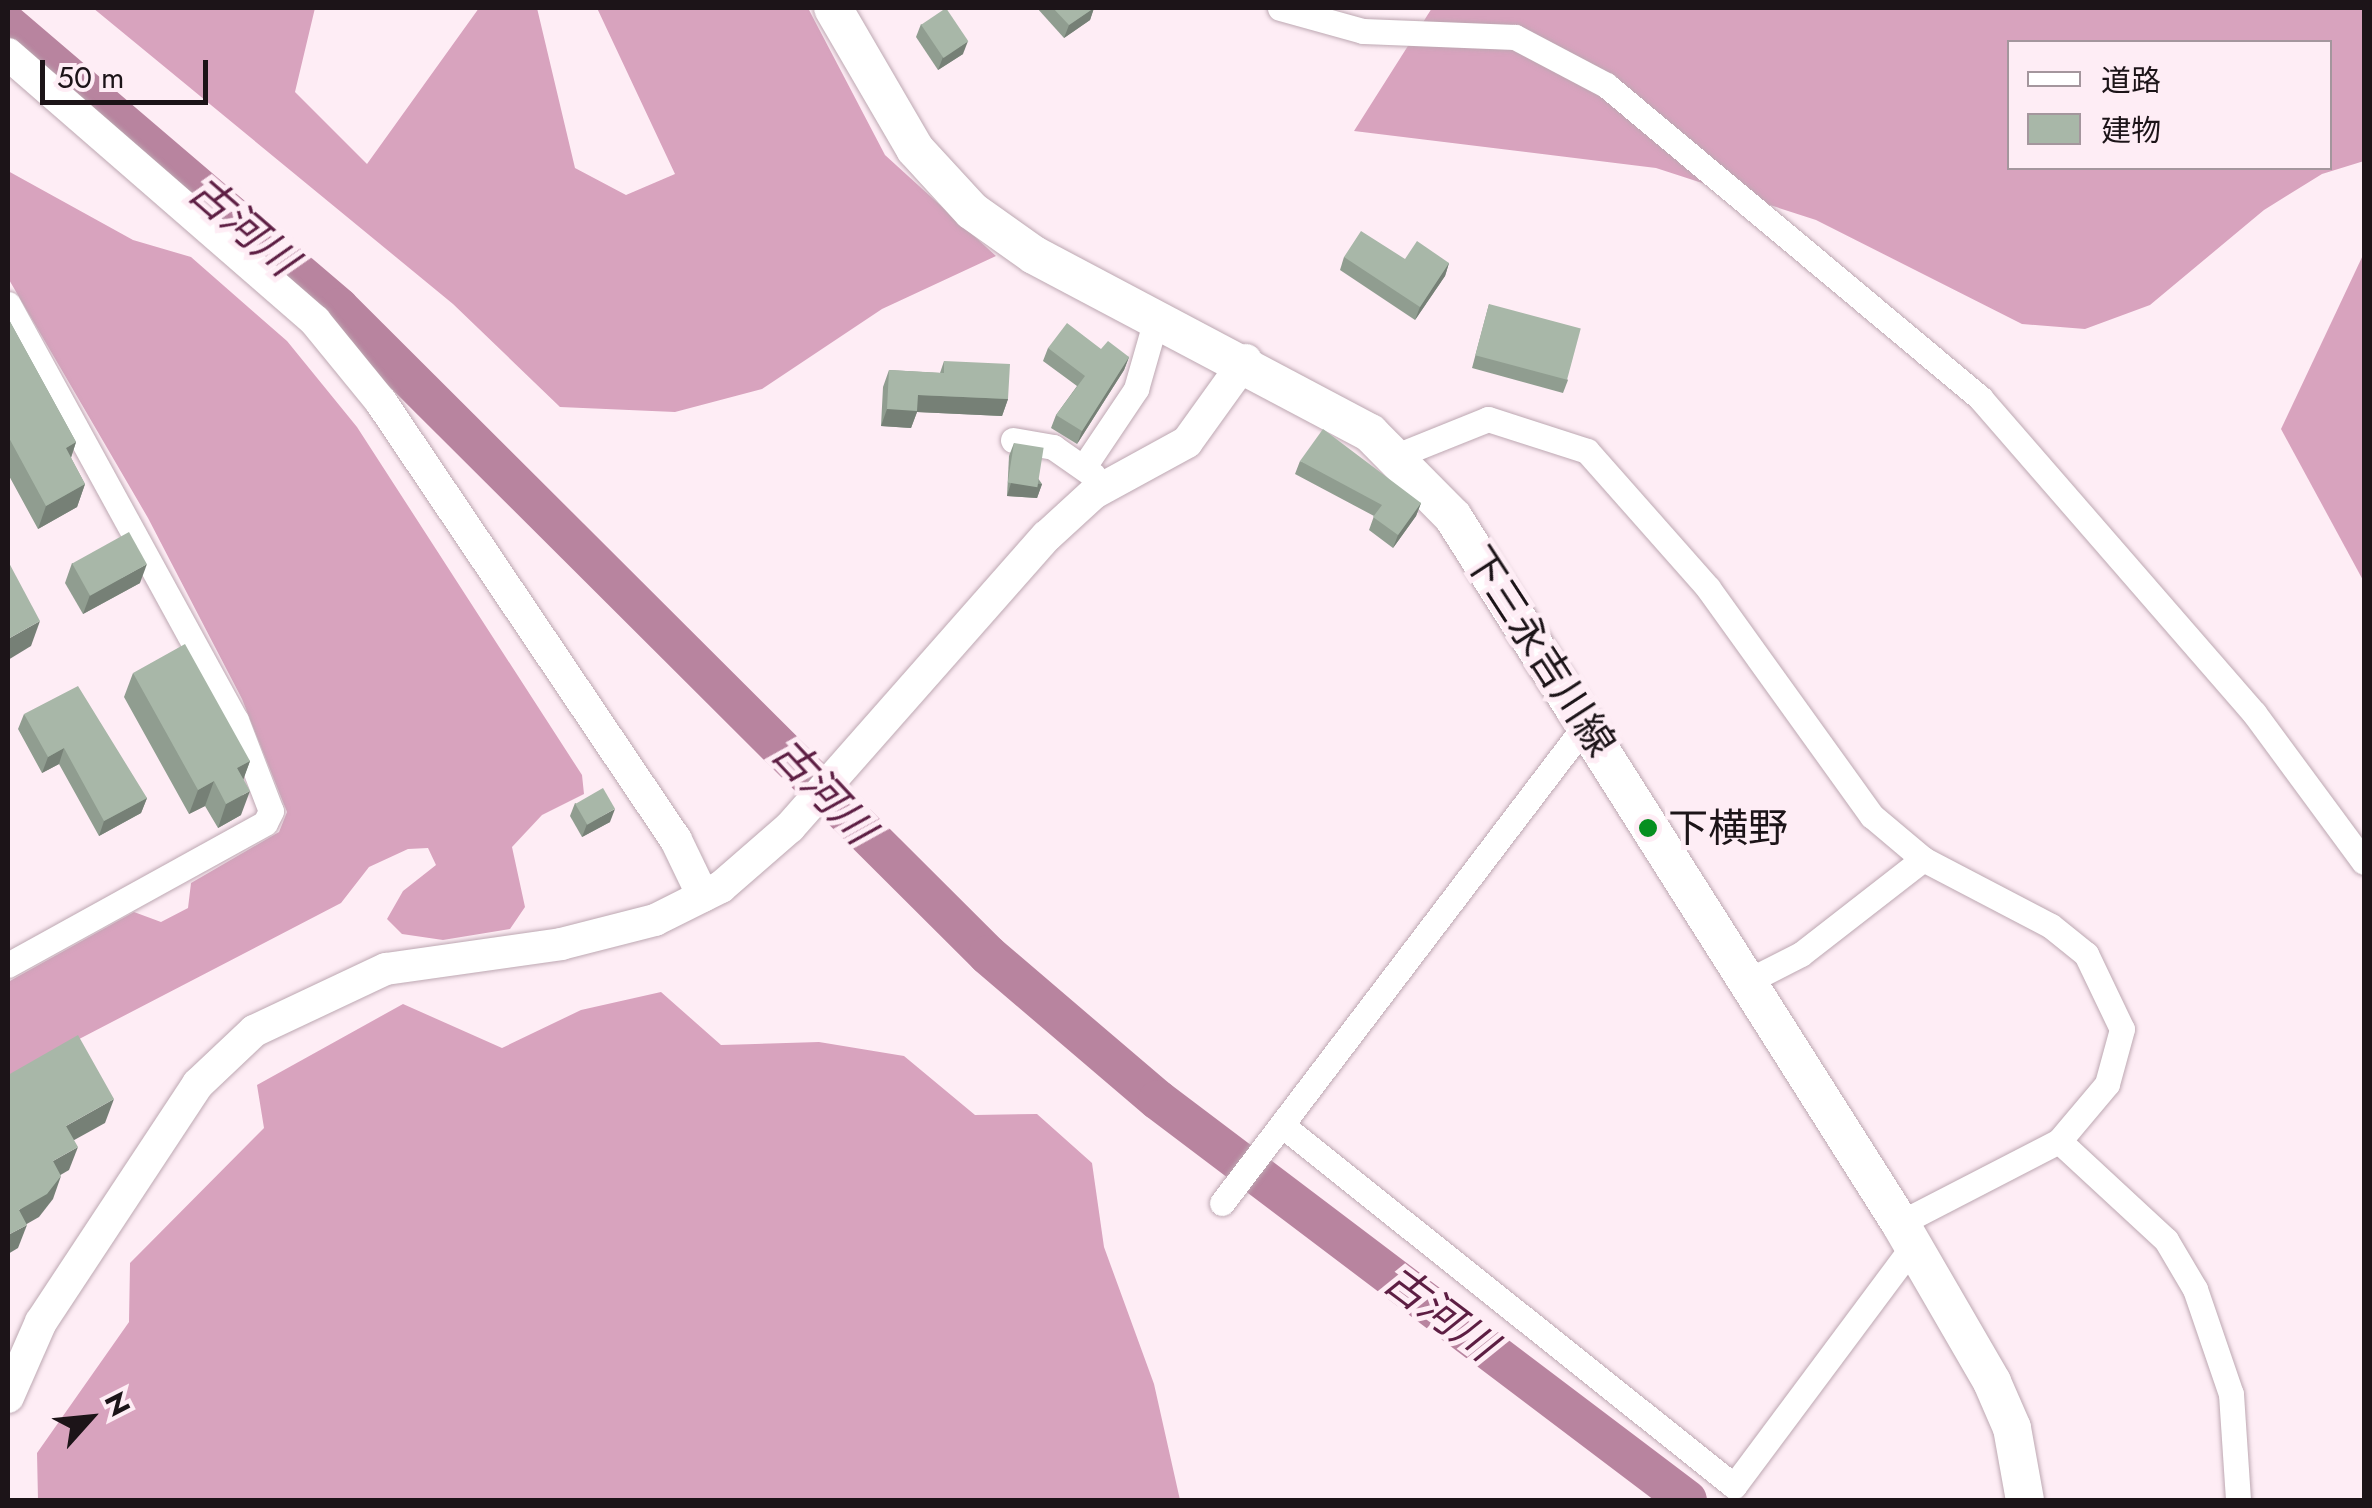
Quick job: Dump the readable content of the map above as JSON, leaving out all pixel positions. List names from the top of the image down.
{
  "streets": {
    "main road": ["下三永吉川線"]
  },
  "water": ["古河川"],
  "places": ["下横野"],
  "legend": ["道路", "建物"],
  "scale_bar": "50 m",
  "north": "top right"
}
